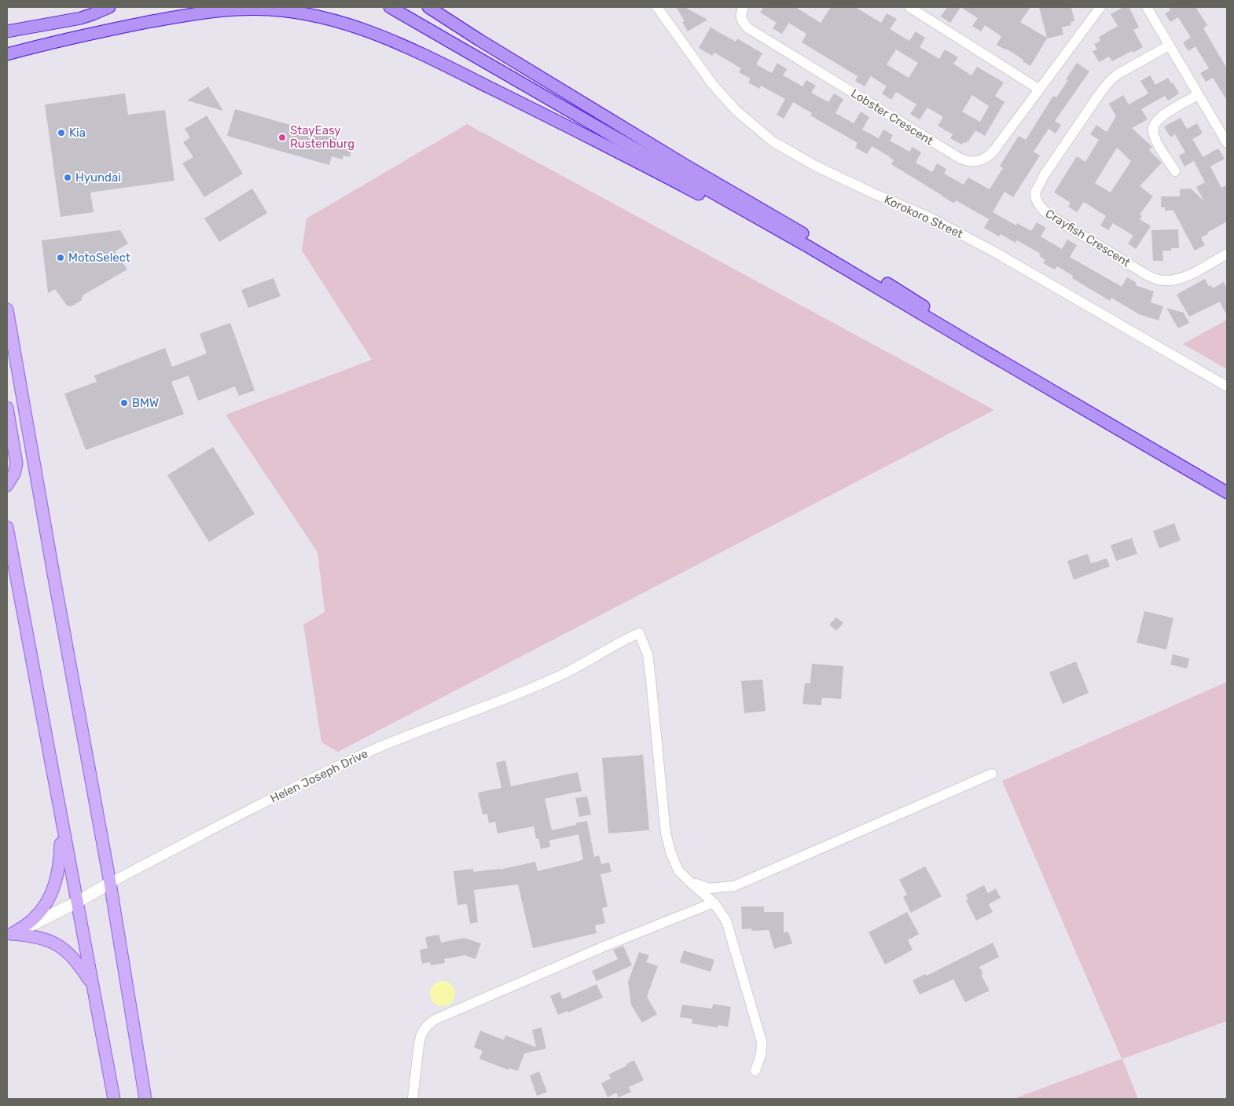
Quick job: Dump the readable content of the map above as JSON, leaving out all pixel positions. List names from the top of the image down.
{
  "streets": {
    "street": [
      "Lobster Crescent",
      "Korokoro Street",
      "Crayfish Crescent",
      "Helen Joseph Drive"
    ]
  },
  "places": [
    "Kia",
    "StayEasy Rustenburg",
    "Hyundai",
    "MotoSelect",
    "BMW"
  ]
}
